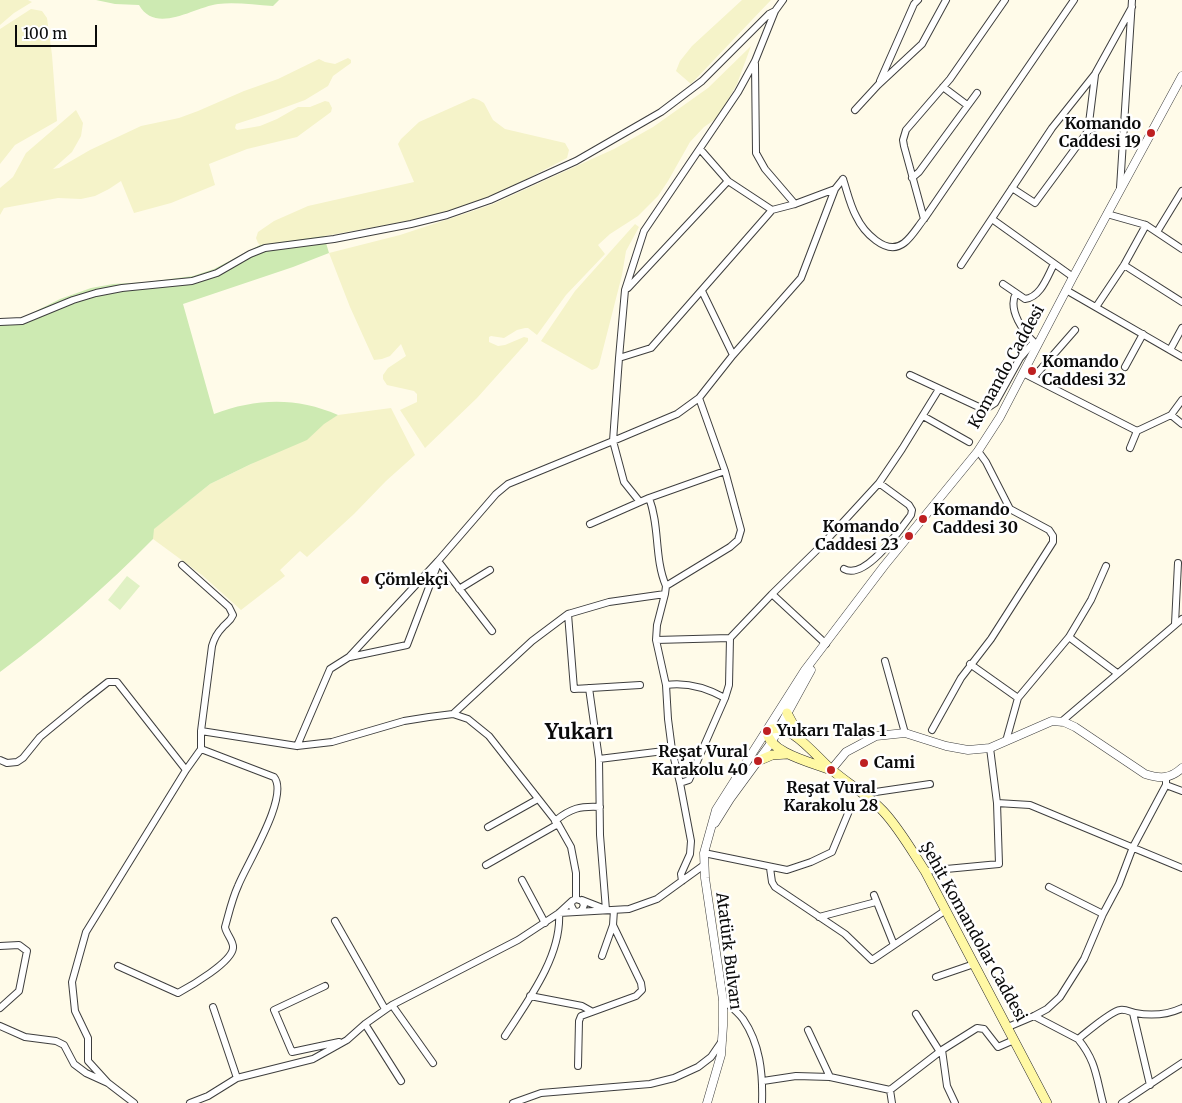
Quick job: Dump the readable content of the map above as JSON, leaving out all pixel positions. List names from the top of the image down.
{
  "streets": {
    "main road": ["Şehit Komandolar Caddesi"],
    "street": ["Komando Caddesi", "Atatürk Bulvarı"]
  },
  "districts": ["Yukarı"],
  "places": [
    "Komando Caddesi 19",
    "Komando Caddesi 32",
    "Komando Caddesi 30",
    "Komando Caddesi 23",
    "Çömlekçi",
    "Yukarı Talas 1",
    "Reşat Vural Karakolu 40",
    "Cami",
    "Reşat Vural Karakolu 28"
  ],
  "scale_bar": "100 m"
}
